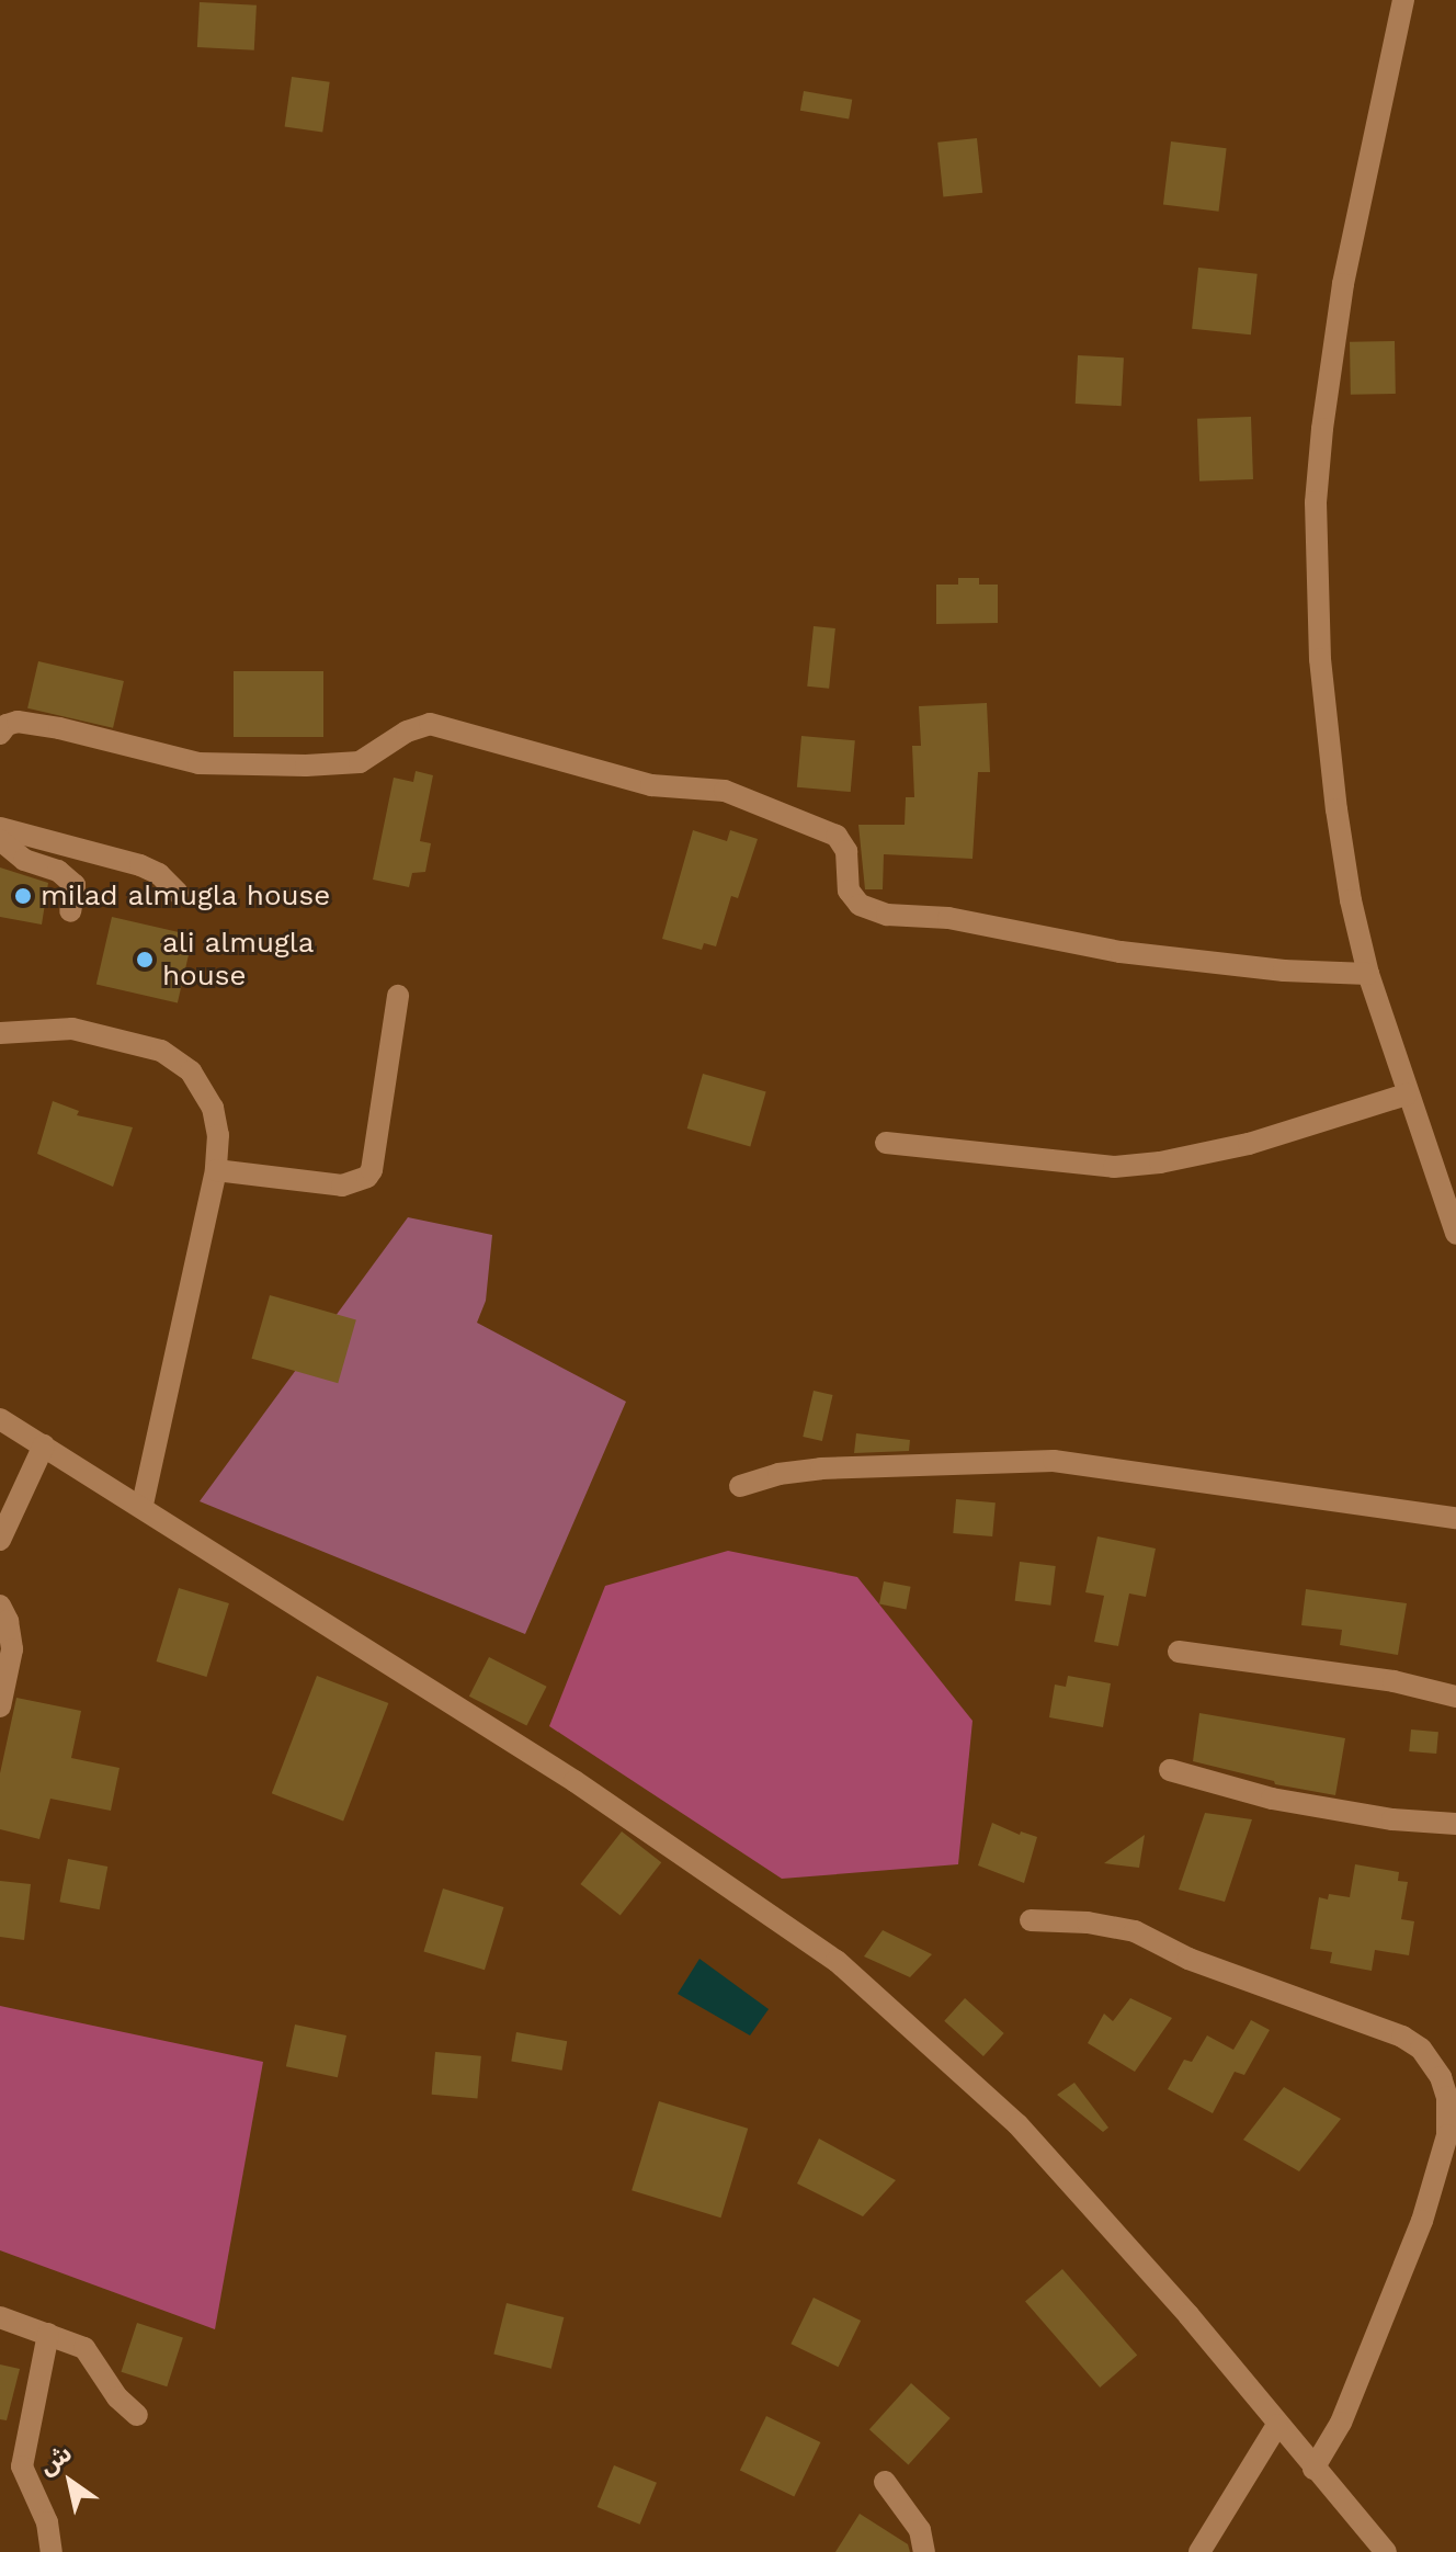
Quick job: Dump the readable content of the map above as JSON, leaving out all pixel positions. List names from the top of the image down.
{
  "places": ["milad almugla house", "ali almugla house"],
  "north": "top left"
}
